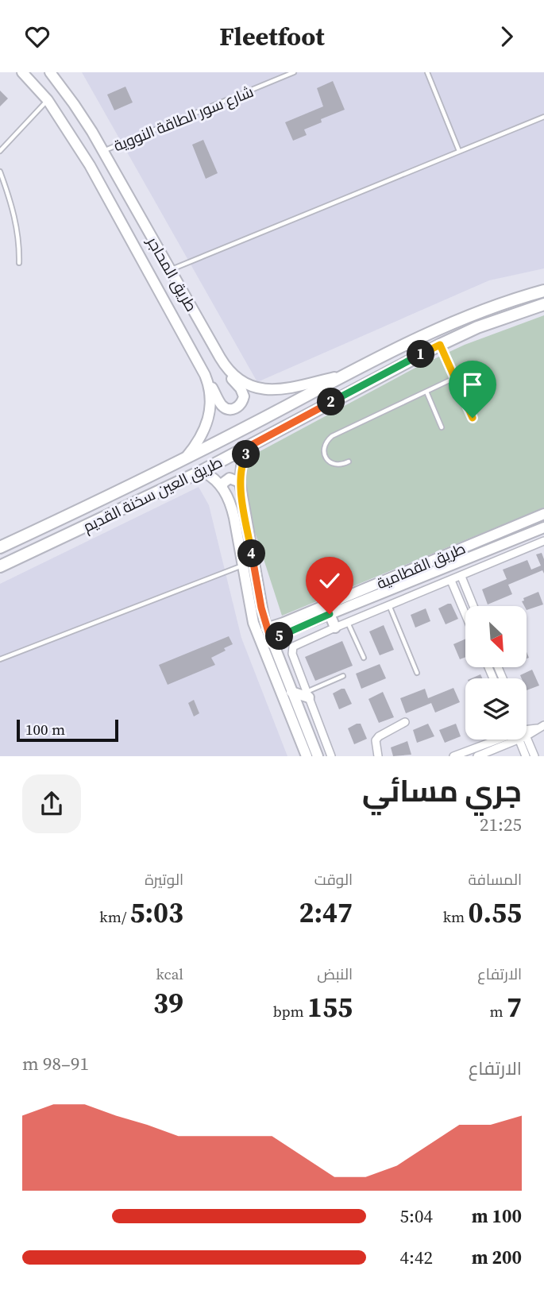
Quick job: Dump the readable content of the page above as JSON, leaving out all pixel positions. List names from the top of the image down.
{
  "streets": {
    "main road": ["طريق العين سخنة القديم"],
    "street": ["طريق المحاجر", "طريق القطامية"],
    "lane": ["شارع سور الطاقة النووية"]
  },
  "crossings": [
    ["شارع سور الطاقة النووية", "طريق المحاجر"],
    ["طريق المحاجر", "طريق العين سخنة القديم"]
  ],
  "scale_bar": "100 m",
  "north": "bottom right",
  "page": {
    "header": "Fleetfoot",
    "pins": [
      "1",
      "2",
      "3",
      "4",
      "5"
    ],
    "scale": "100 m",
    "heading": ["جري مسائي", "21:25"],
    "stats": [
      ["المسافة", "0.55 km"],
      ["الوقت", "2:47"],
      ["الوتيرة", "5:03 /km"],
      ["الارتفاع", "7 m"],
      ["النبض", "155 bpm"],
      ["kcal", "39"]
    ],
    "chart": ["الارتفاع", "91–98 m"],
    "list": [
      {
        "name": "100 m",
        "note": "5:04"
      },
      {
        "name": "200 m",
        "note": "4:42"
      }
    ]
  }
}
